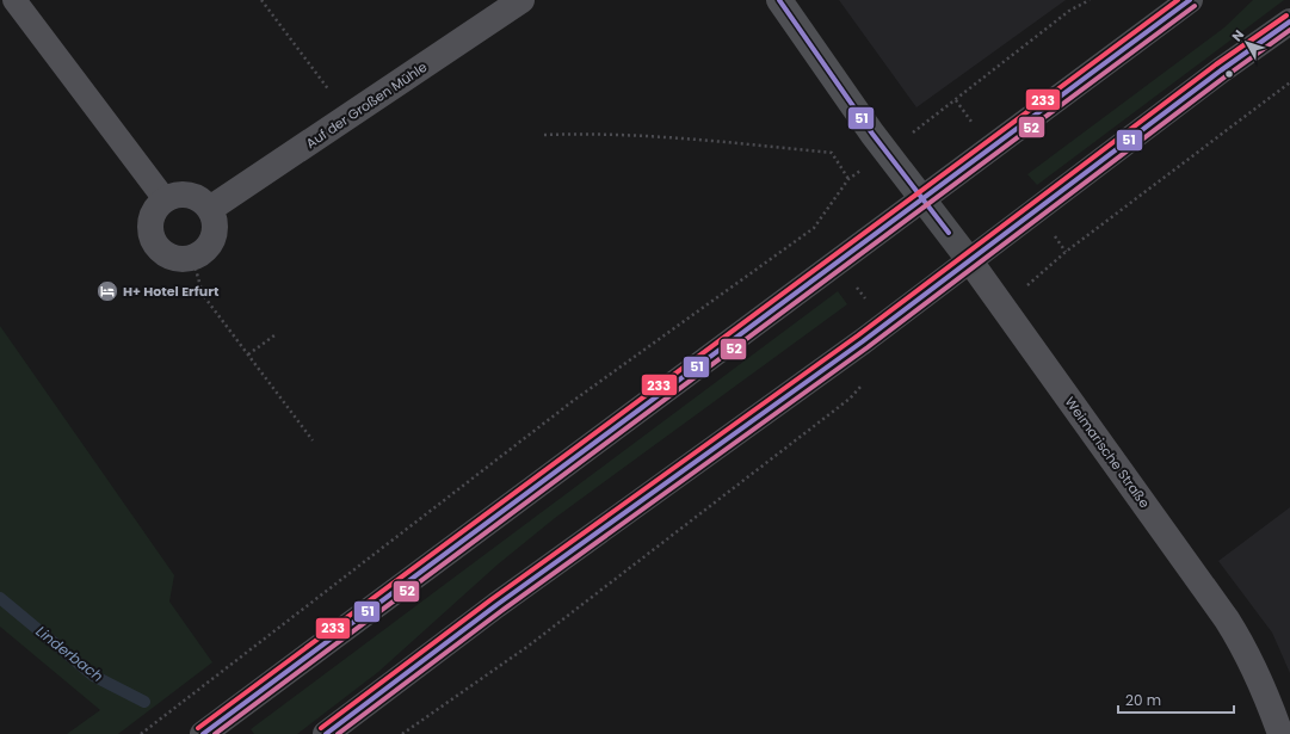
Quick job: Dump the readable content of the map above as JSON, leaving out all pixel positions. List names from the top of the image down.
{
  "streets": {
    "street": ["Auf der Großen Mühle", "Weimarische Straße"]
  },
  "water": ["Linderbach"],
  "places": {
    "hotel": ["H+ Hotel Erfurt"]
  },
  "lines": ["transit line 51", "transit line 233", "transit line 52"],
  "scale_bar": "20 m",
  "north": "top left"
}
